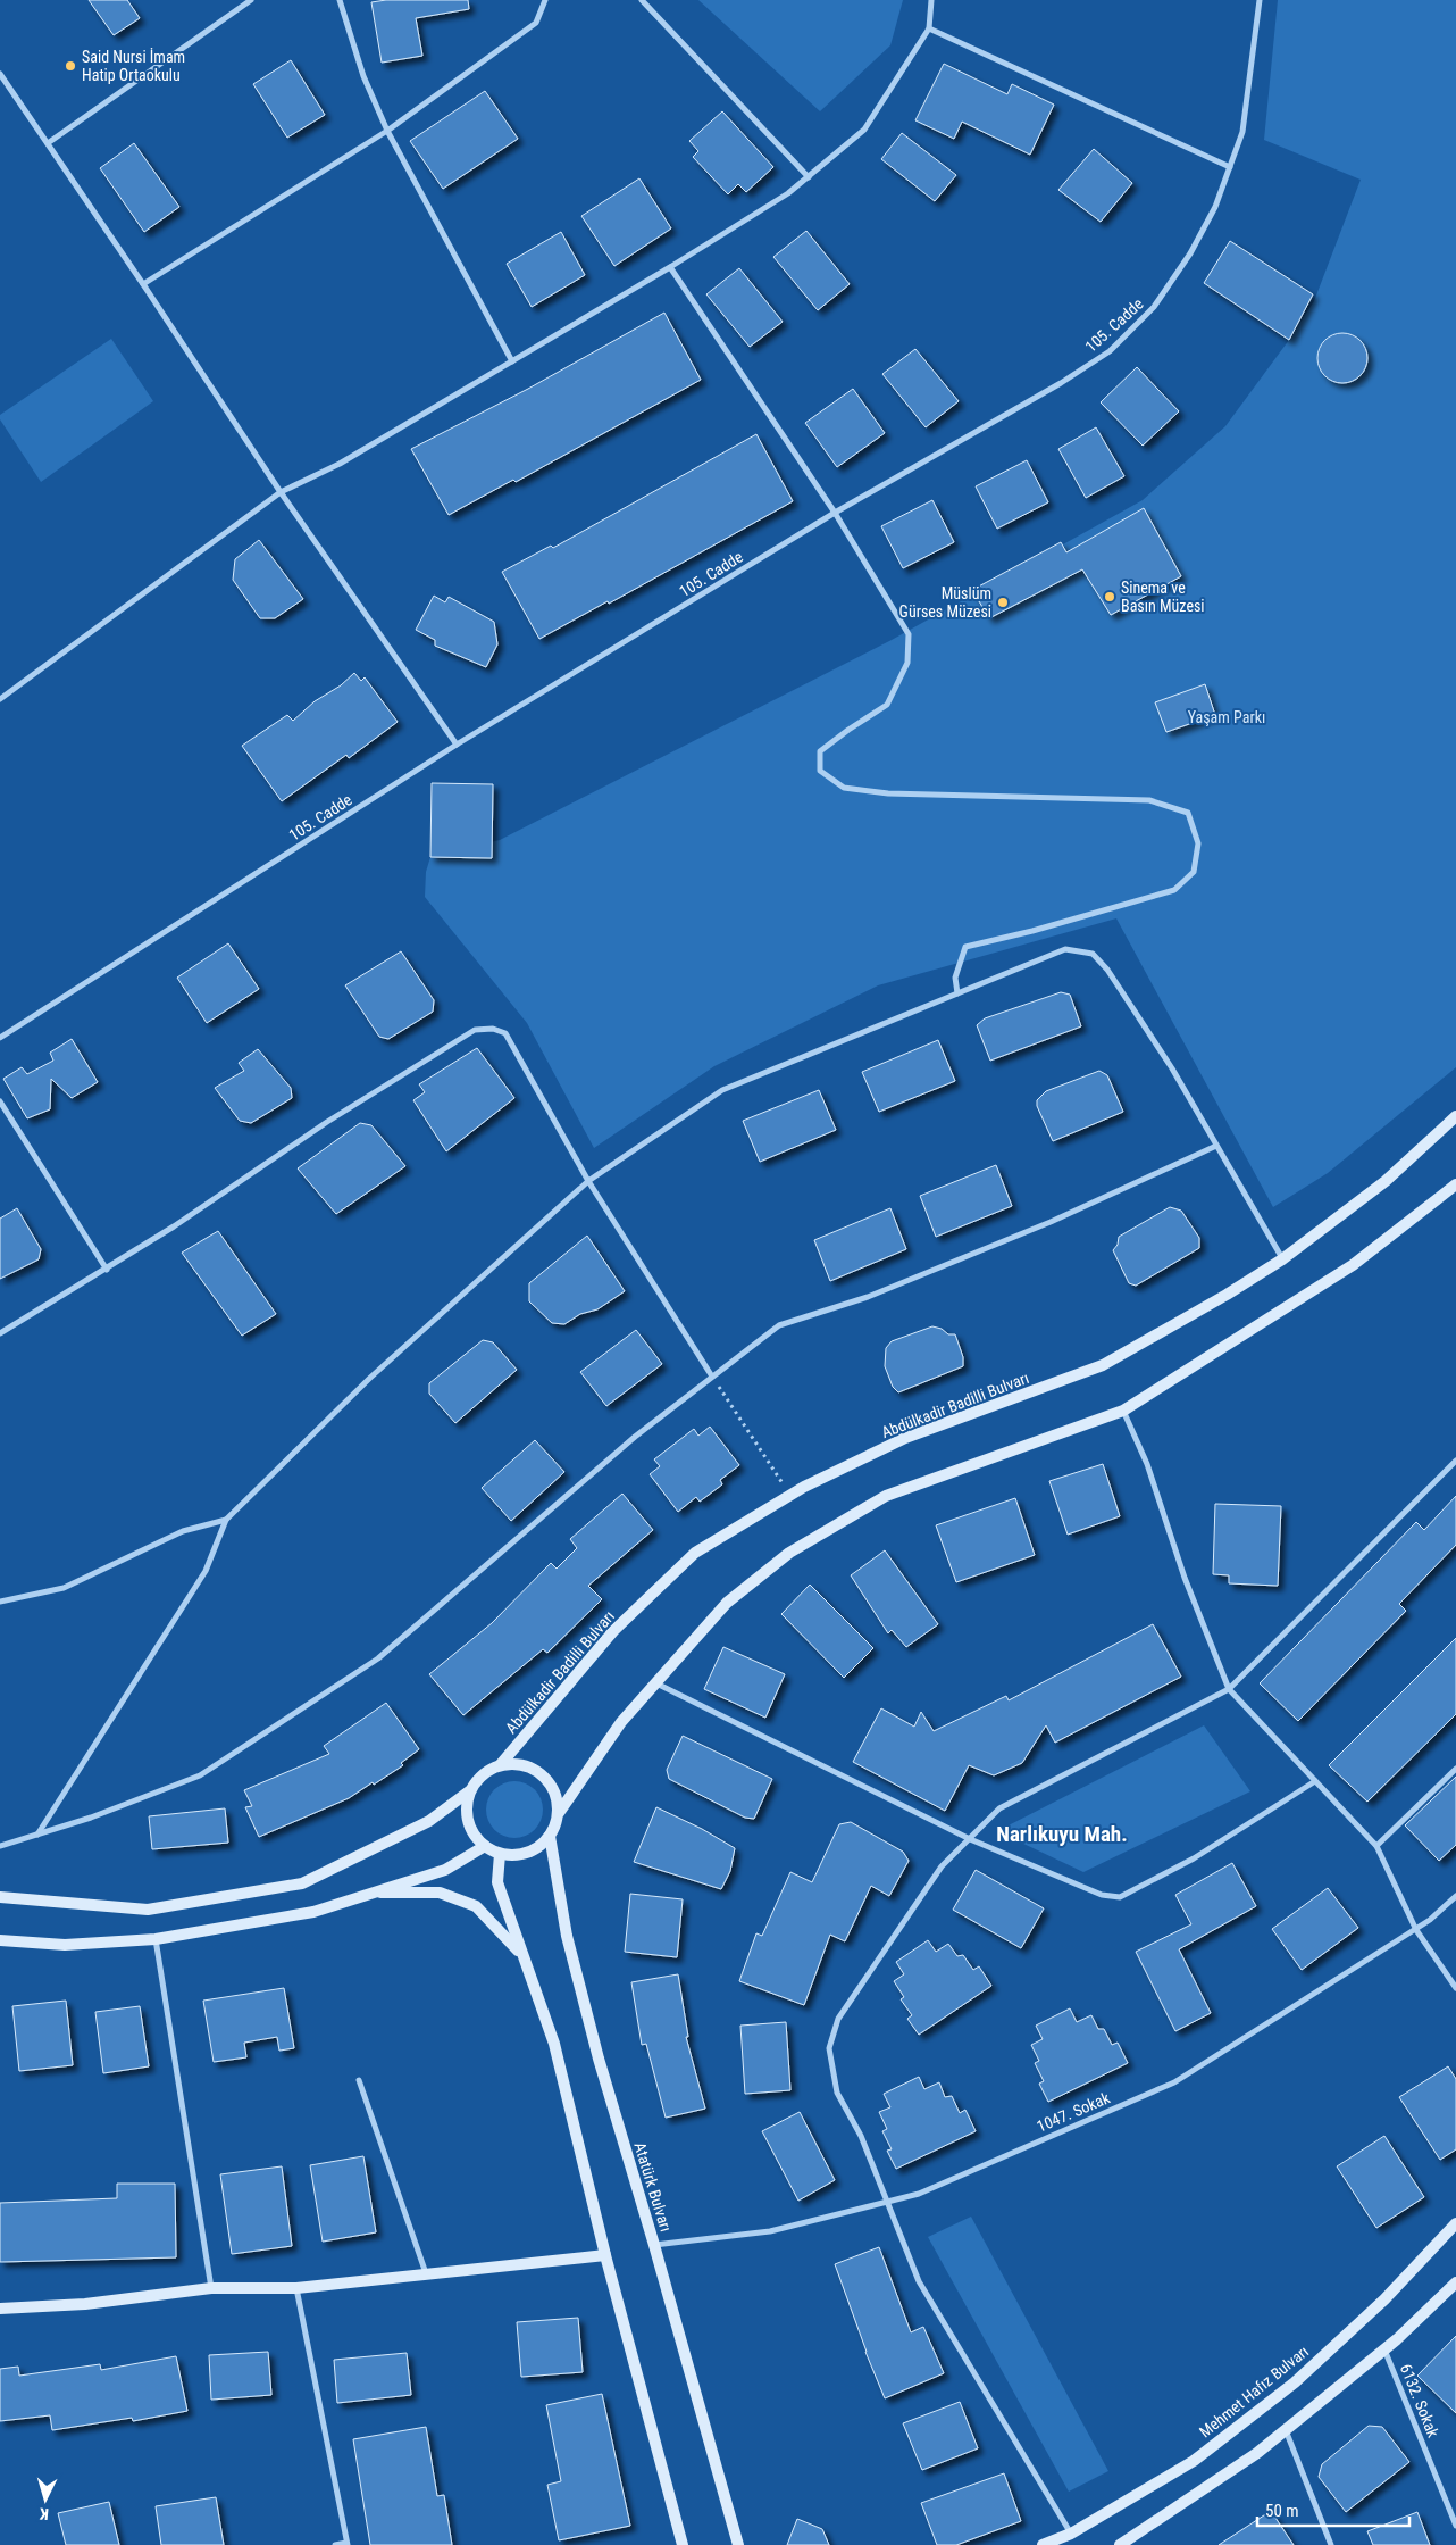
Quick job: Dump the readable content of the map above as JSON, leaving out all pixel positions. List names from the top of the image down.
{
  "streets": {
    "main road": ["Abdülkadir Badilli Bulvarı", "Atatürk Bulvarı", "Mehmet Hafız Bulvarı"],
    "street": ["105. Cadde", "1047. Sokak", "6132. Sokak"]
  },
  "crossings": [
    ["Abdülkadir Badilli Bulvarı", "Atatürk Bulvarı"],
    ["1047. Sokak", "Atatürk Bulvarı"]
  ],
  "districts": ["Narlıkuyu Mah."],
  "parks": ["Yaşam Parkı"],
  "places": ["Said Nursi İmam Hatip Ortaokulu", "Sinema ve Basın Müzesi", "Müslüm Gürses Müzesi"],
  "scale_bar": "50 m",
  "north": "bottom"
}
